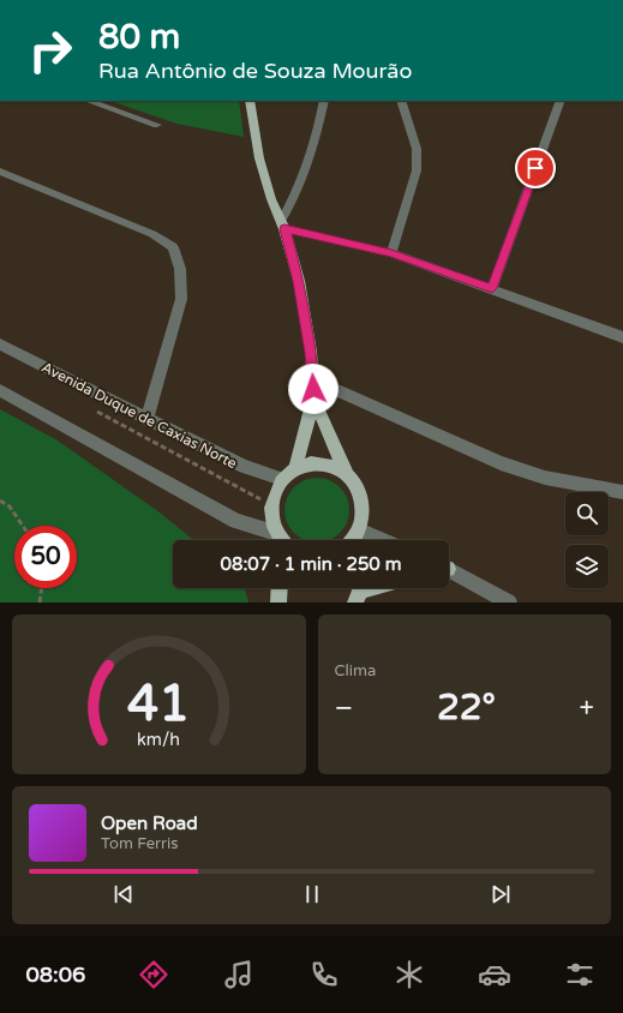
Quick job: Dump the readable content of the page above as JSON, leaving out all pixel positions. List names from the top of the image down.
{
  "streets": {
    "street": ["Avenida Duque de Caxias Norte"]
  },
  "page": {
    "turn": ["80 m", "Rua Antônio de Souza Mourão"],
    "limit": "50",
    "trip": "08:07 · 1 min · 250 m",
    "tile": "Clima",
    "heat": ["−", "22°", "+"],
    "song": ["Open Road", "Tom Ferris"],
    "tabs": "08:06",
    "gauge": ["41", "km/h"]
  }
}
